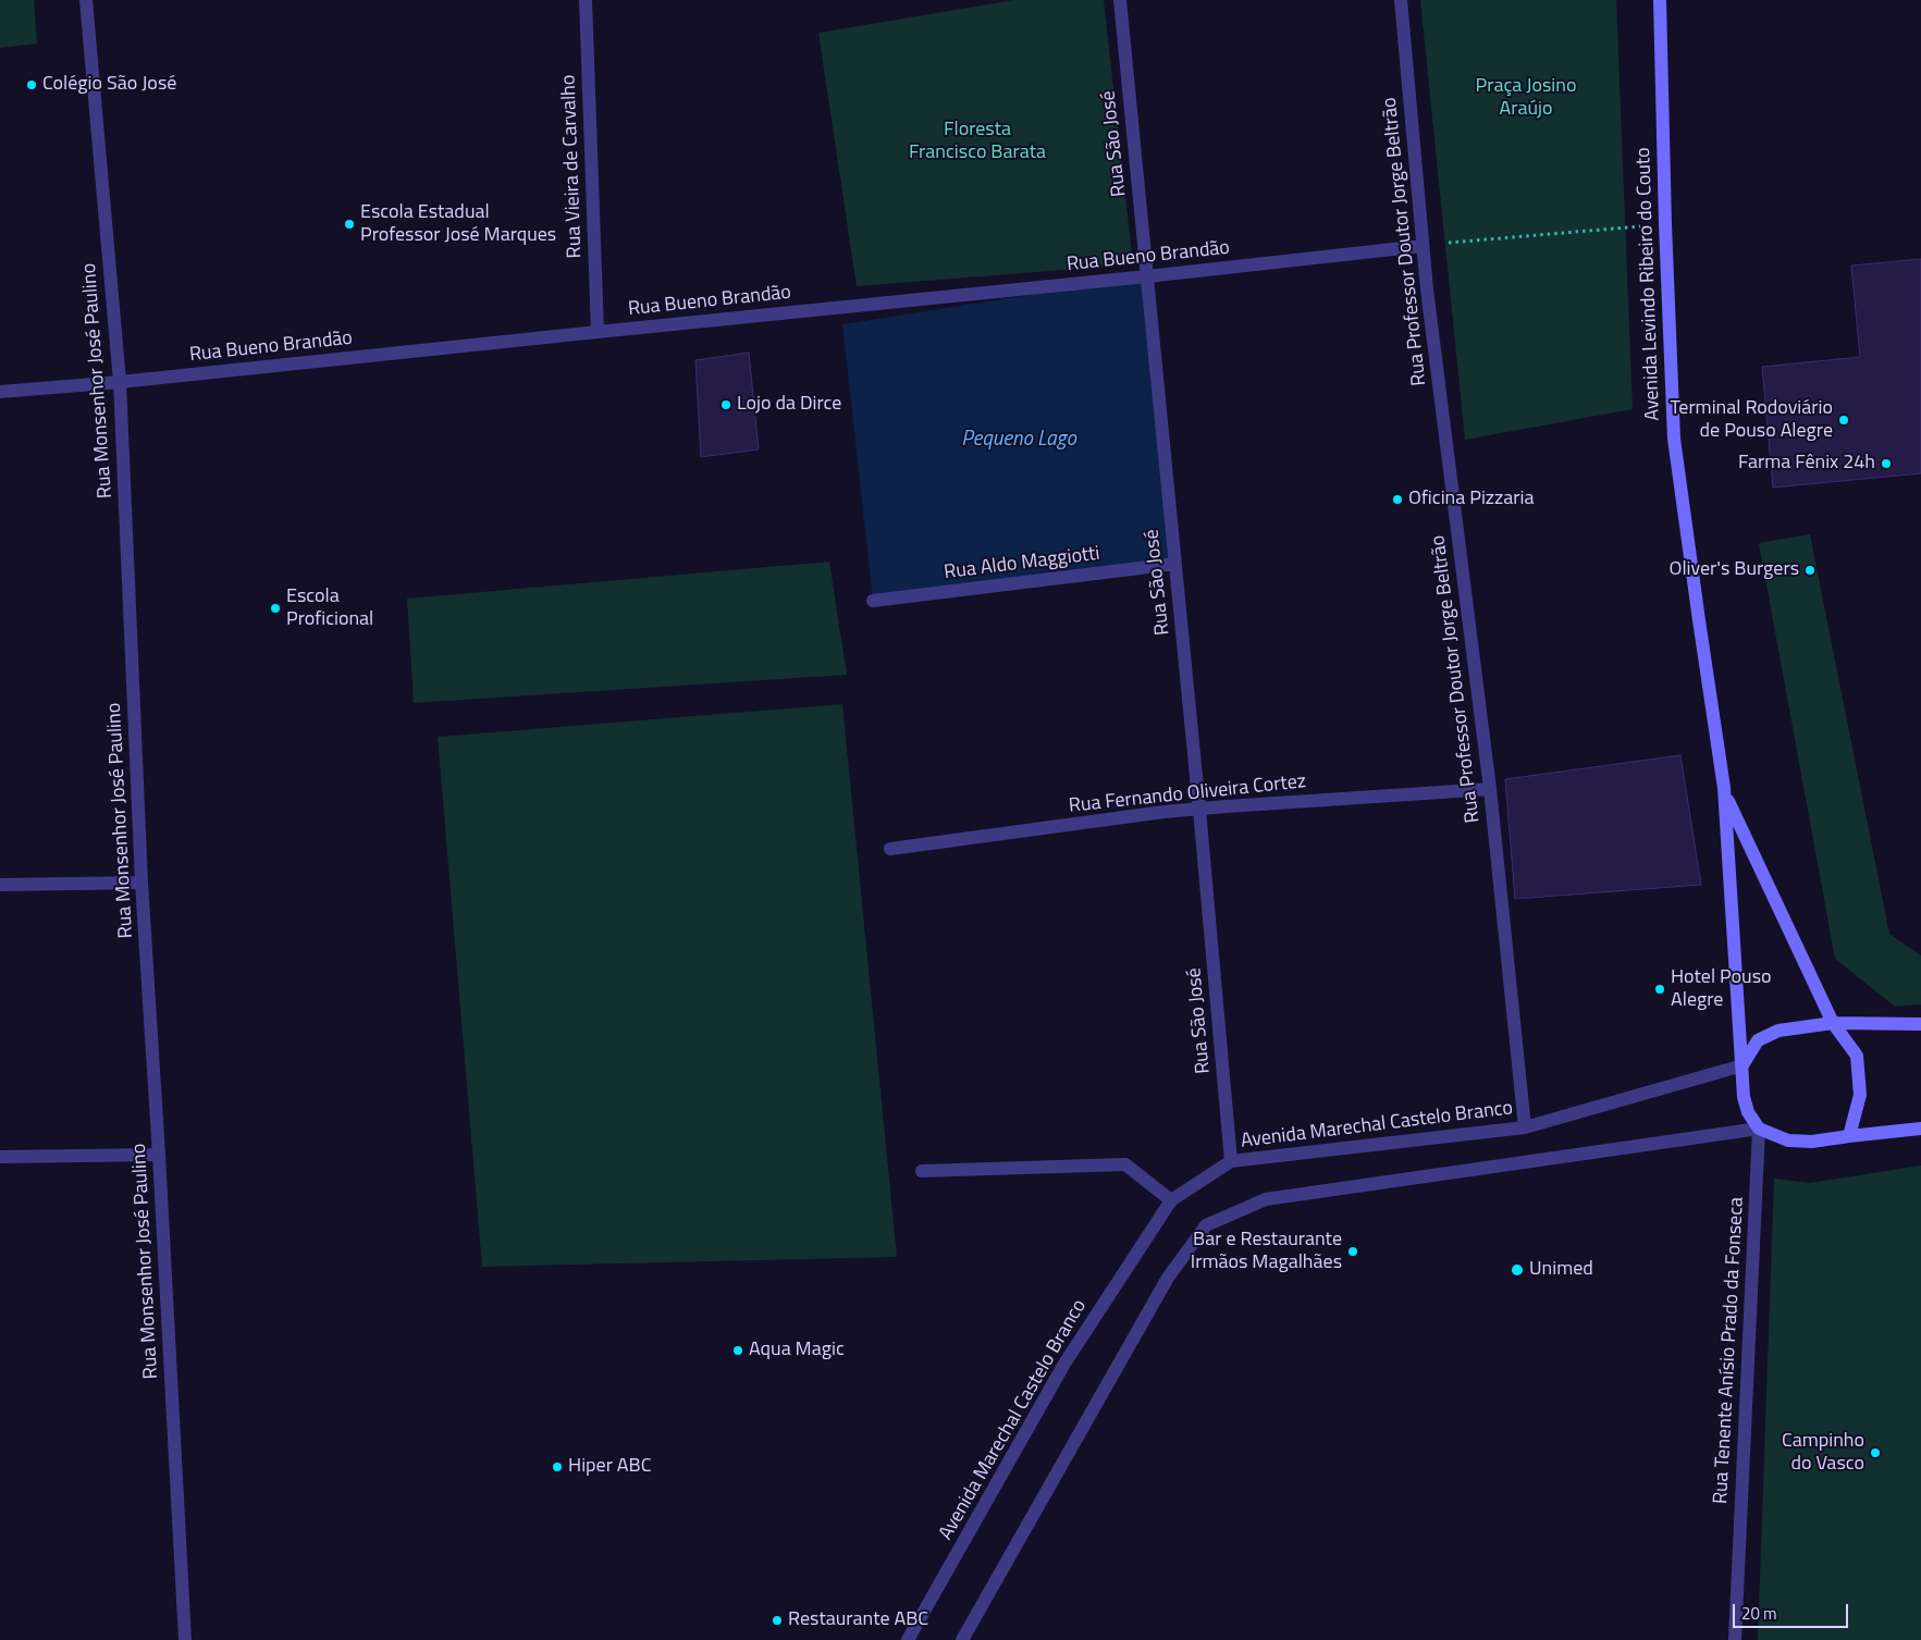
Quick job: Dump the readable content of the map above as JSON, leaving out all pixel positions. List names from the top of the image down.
{
  "streets": {
    "main road": ["Avenida Levindo Ribeiro do Couto"],
    "street": [
      "Rua São José",
      "Rua Vieira de Carvalho",
      "Rua Professor Doutor Jorge Beltrão",
      "Rua Bueno Brandão",
      "Rua Monsenhor José Paulino",
      "Rua Aldo Maggiotti",
      "Rua Fernando Oliveira Cortez",
      "Avenida Marechal Castelo Branco",
      "Rua Tenente Anísio Prado da Fonseca"
    ]
  },
  "crossings": [
    ["Rua São José", "Rua Bueno Brandão"],
    ["Rua São José", "Rua Aldo Maggiotti"],
    ["Rua São José", "Rua Fernando Oliveira Cortez"],
    ["Rua São José", "Avenida Marechal Castelo Branco"],
    ["Rua Vieira de Carvalho", "Rua Bueno Brandão"],
    ["Rua Professor Doutor Jorge Beltrão", "Rua Bueno Brandão"],
    ["Rua Professor Doutor Jorge Beltrão", "Rua Fernando Oliveira Cortez"],
    ["Rua Professor Doutor Jorge Beltrão", "Avenida Marechal Castelo Branco"],
    ["Rua Bueno Brandão", "Rua Monsenhor José Paulino"],
    ["Avenida Levindo Ribeiro do Couto", "Avenida Marechal Castelo Branco"],
    ["Avenida Levindo Ribeiro do Couto", "Rua Tenente Anísio Prado da Fonseca"],
    ["Avenida Marechal Castelo Branco", "Rua Tenente Anísio Prado da Fonseca"]
  ],
  "water": ["Pequeno Lago"],
  "parks": ["Praça Josino Araújo", "Floresta Francisco Barata"],
  "places": [
    "Colégio São José",
    "Escola Estadual Professor José Marques",
    "Lojo da Dirce",
    "Terminal Rodoviário de Pouso Alegre",
    "Farma Fênix 24h",
    "Oficina Pizzaria",
    "Oliver's Burgers",
    "Escola Proficional",
    "Hotel Pouso Alegre",
    "Bar e Restaurante Irmãos Magalhães",
    "Unimed",
    "Aqua Magic",
    "Campinho do Vasco",
    "Hiper ABC",
    "Restaurante ABC"
  ],
  "scale_bar": "20 m"
}
